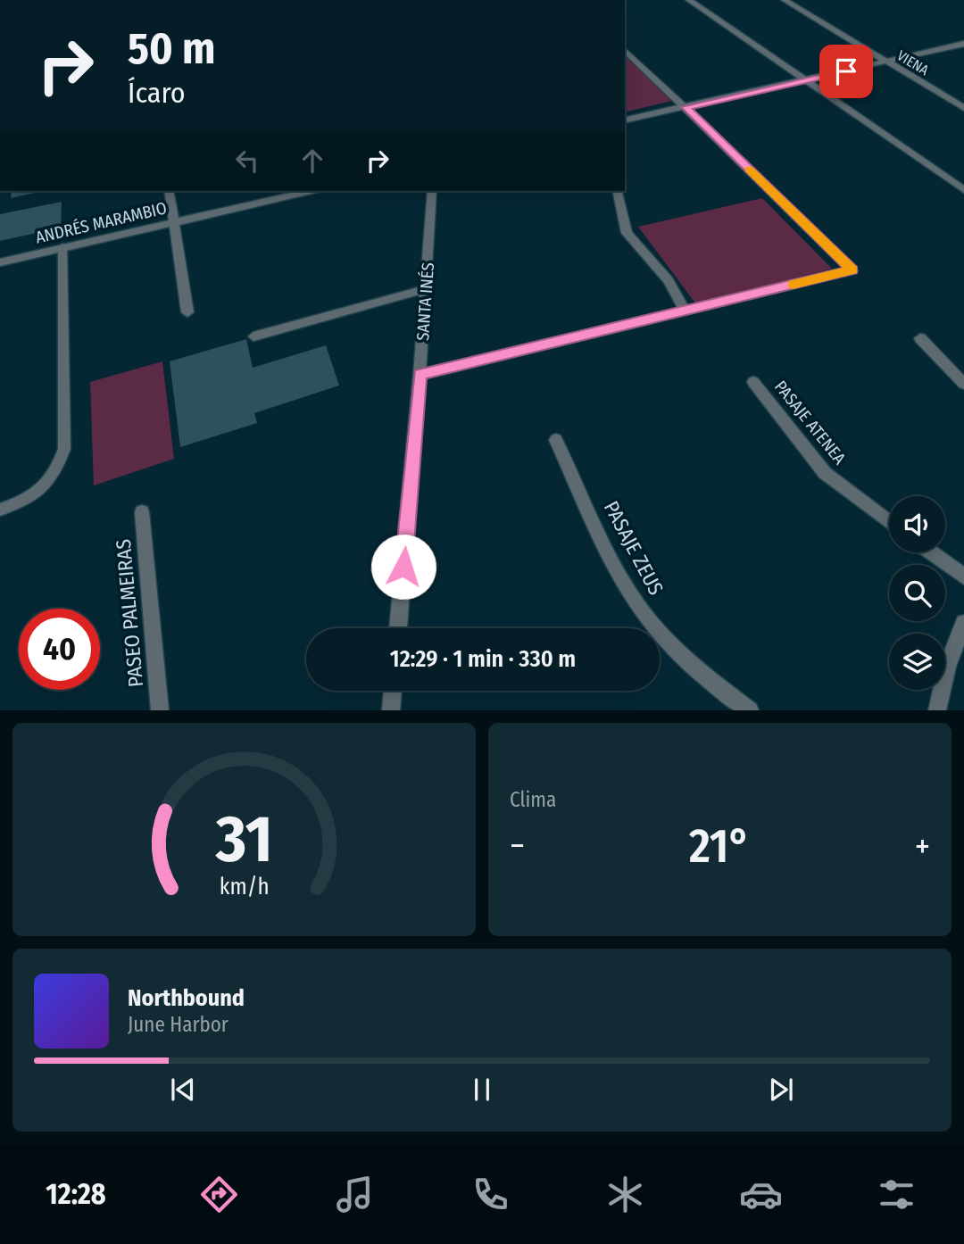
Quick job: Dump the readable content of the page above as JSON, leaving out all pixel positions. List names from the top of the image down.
{
  "streets": {
    "street": [
      "VIENA",
      "ANDRÉS MARAMBIO",
      "SANTA INÉS",
      "PASAJE ATENEA",
      "PASAJE ZEUS",
      "PASEO PALMEIRAS"
    ]
  },
  "page": {
    "turn": ["50 m", "Ícaro"],
    "limit": "40",
    "trip": "12:29 · 1 min · 330 m",
    "tile": "Clima",
    "heat": ["−", "21°", "+"],
    "song": ["Northbound", "June Harbor"],
    "tabs": "12:28",
    "gauge": ["31", "km/h"]
  }
}
